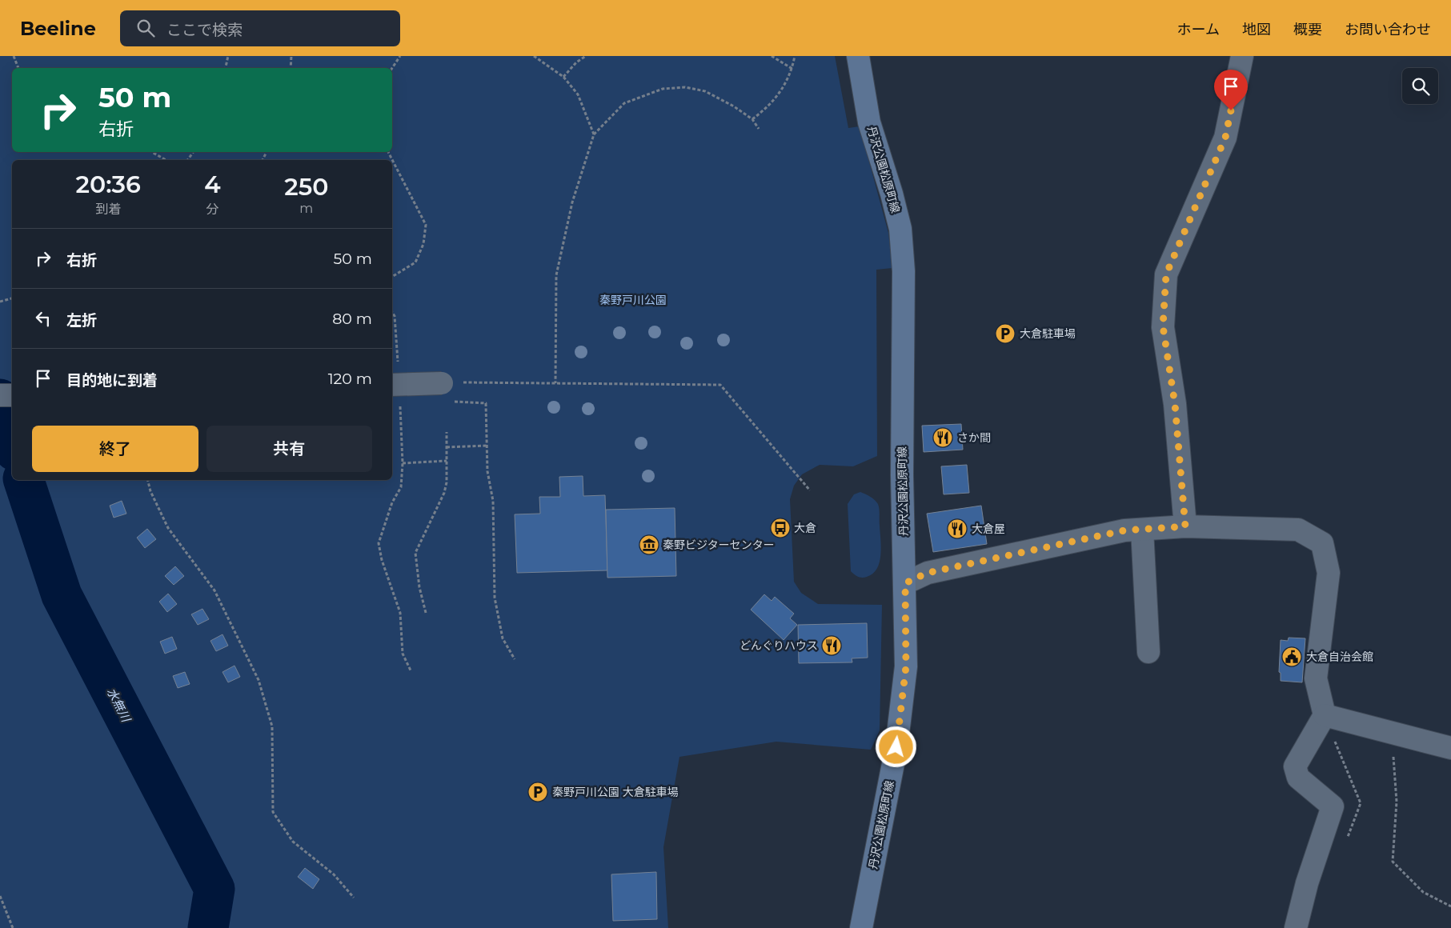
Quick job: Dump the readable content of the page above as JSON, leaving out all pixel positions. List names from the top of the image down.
{
  "streets": {
    "main road": ["丹沢公園松原町線"]
  },
  "water": ["水無川"],
  "parks": ["秦野戸川公園"],
  "places": {
    "parking": ["大倉駐車場", "秦野戸川公園 大倉駐車場"],
    "restaurant": ["さか間", "大倉屋", "どんぐりハウス"],
    "bus stop": ["大倉"],
    "museum": ["秦野ビジターセンター"],
    "public building": ["大倉自治会館"]
  },
  "page": {
    "header": "Beeline",
    "search": "ここで検索",
    "nav": [
      "ホーム",
      "地図",
      "概要",
      "お問い合わせ"
    ],
    "turn": ["50 m", "右折"],
    "eta": [
      "20:36",
      "到着",
      "4",
      "分",
      "250",
      "m"
    ],
    "list": [
      {
        "name": "右折",
        "value": "50 m"
      },
      {
        "name": "左折",
        "value": "80 m"
      },
      {
        "name": "目的地に到着",
        "value": "120 m"
      }
    ],
    "buttons": ["終了", "共有"]
  }
}
